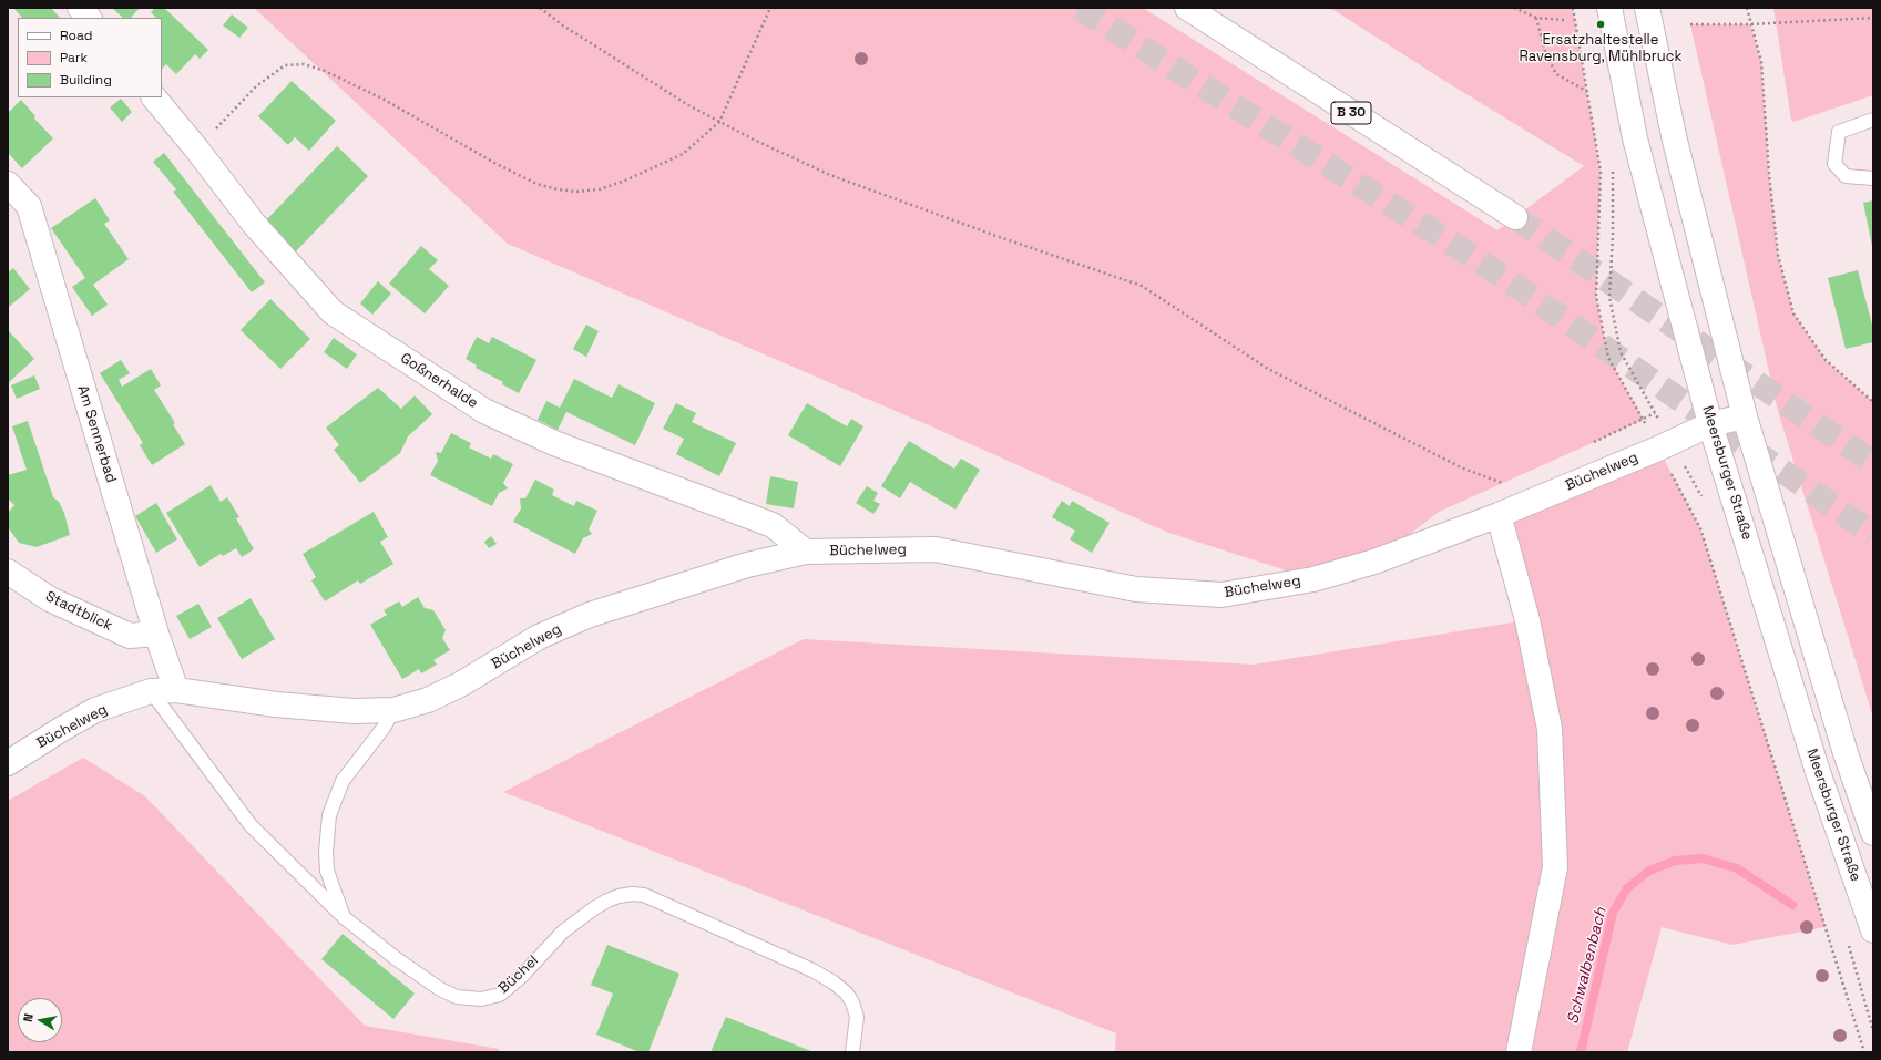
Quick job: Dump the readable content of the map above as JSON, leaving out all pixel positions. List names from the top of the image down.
{
  "streets": {
    "main road": [
      "B 30",
      "Goßnerhalde",
      "Am Sennerbad",
      "Büchelweg",
      "Meersburger Straße",
      "Stadtblick"
    ],
    "lane": ["Büchel"]
  },
  "crossings": [
    ["Goßnerhalde", "Büchelweg"],
    ["Am Sennerbad", "Büchelweg"],
    ["Am Sennerbad", "Stadtblick"],
    ["Büchelweg", "Meersburger Straße"],
    ["Büchelweg", "Büchel"]
  ],
  "water": ["Schwalbenbach"],
  "places": ["Ersatzhaltestelle Ravensburg, Mühlbruck"],
  "legend": ["Road", "Park", "Building"],
  "north": "left"
}
